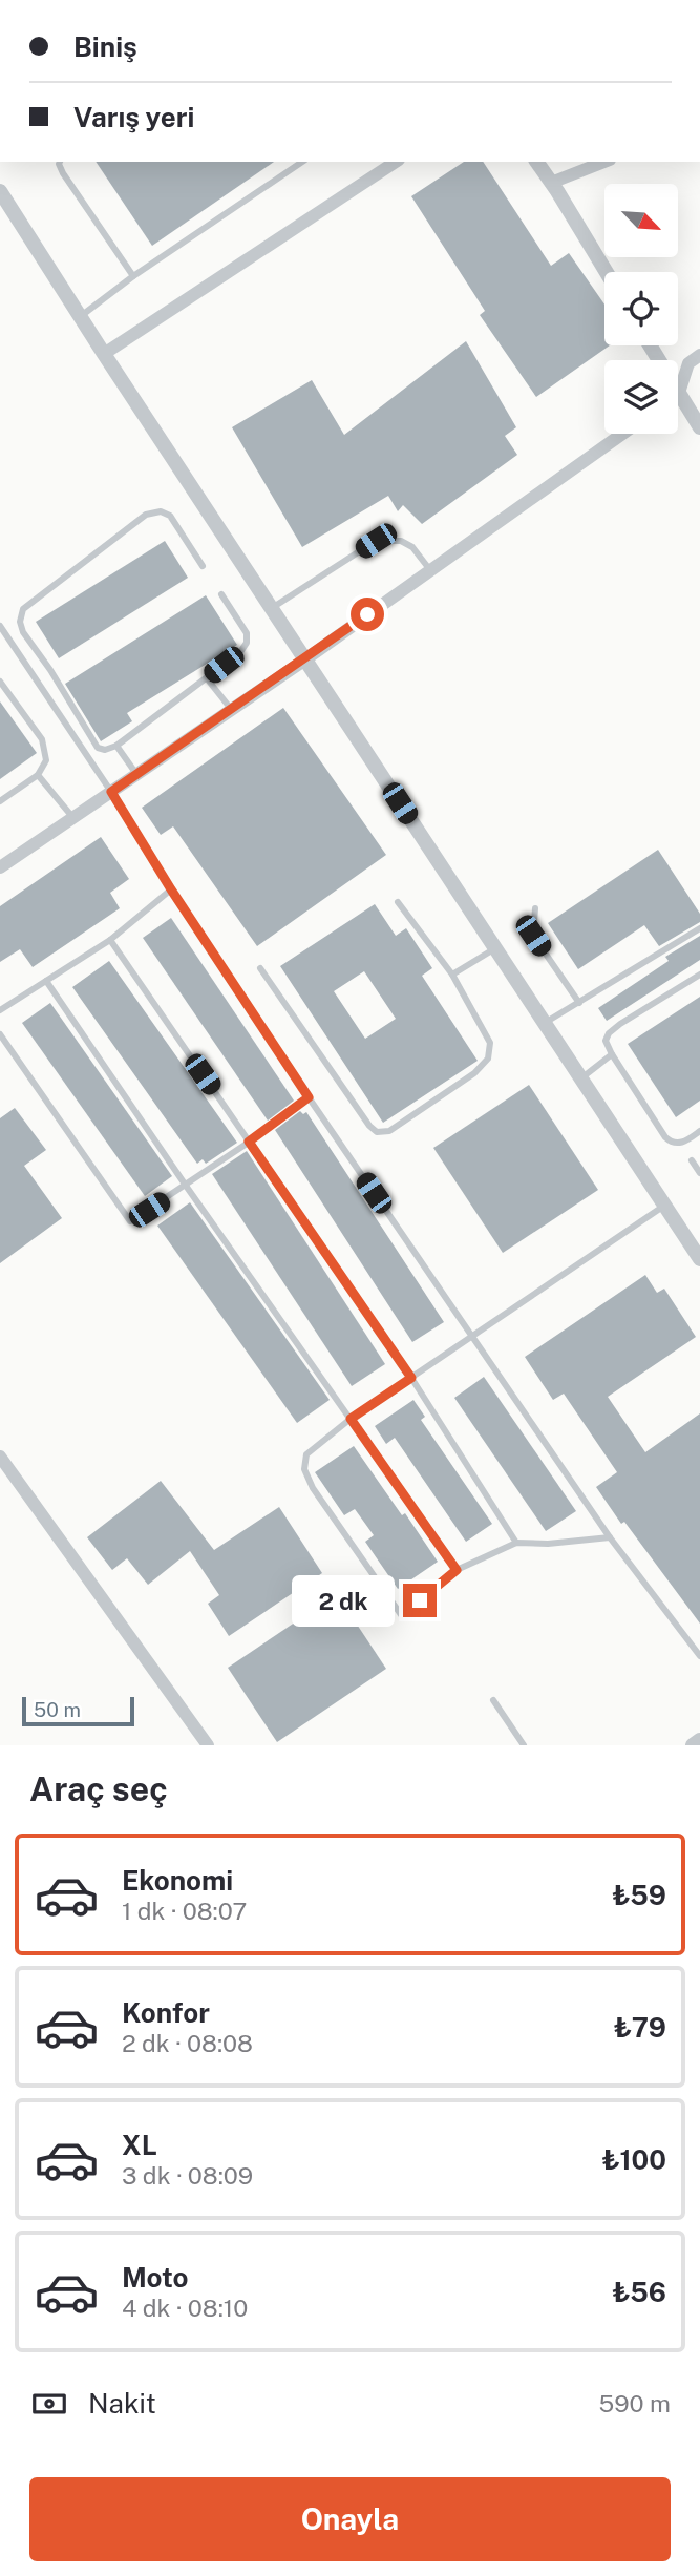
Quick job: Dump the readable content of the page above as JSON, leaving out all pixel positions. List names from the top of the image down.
{
  "scale_bar": "50 m",
  "north": "bottom right",
  "page": {
    "banner": ["Biniş", "Varış yeri"],
    "bubble": "2 dk",
    "scale": "50 m",
    "heading": "Araç seç",
    "list": [
      {
        "name": "Ekonomi",
        "note": "1 dk · 08:07",
        "value": "₺59"
      },
      {
        "name": "Konfor",
        "note": "2 dk · 08:08",
        "value": "₺79"
      },
      {
        "name": "XL",
        "note": "3 dk · 08:09",
        "value": "₺100"
      },
      {
        "name": "Moto",
        "note": "4 dk · 08:10",
        "value": "₺56"
      }
    ],
    "pay": ["Nakit", "590 m"],
    "buttons": "Onayla"
  }
}
